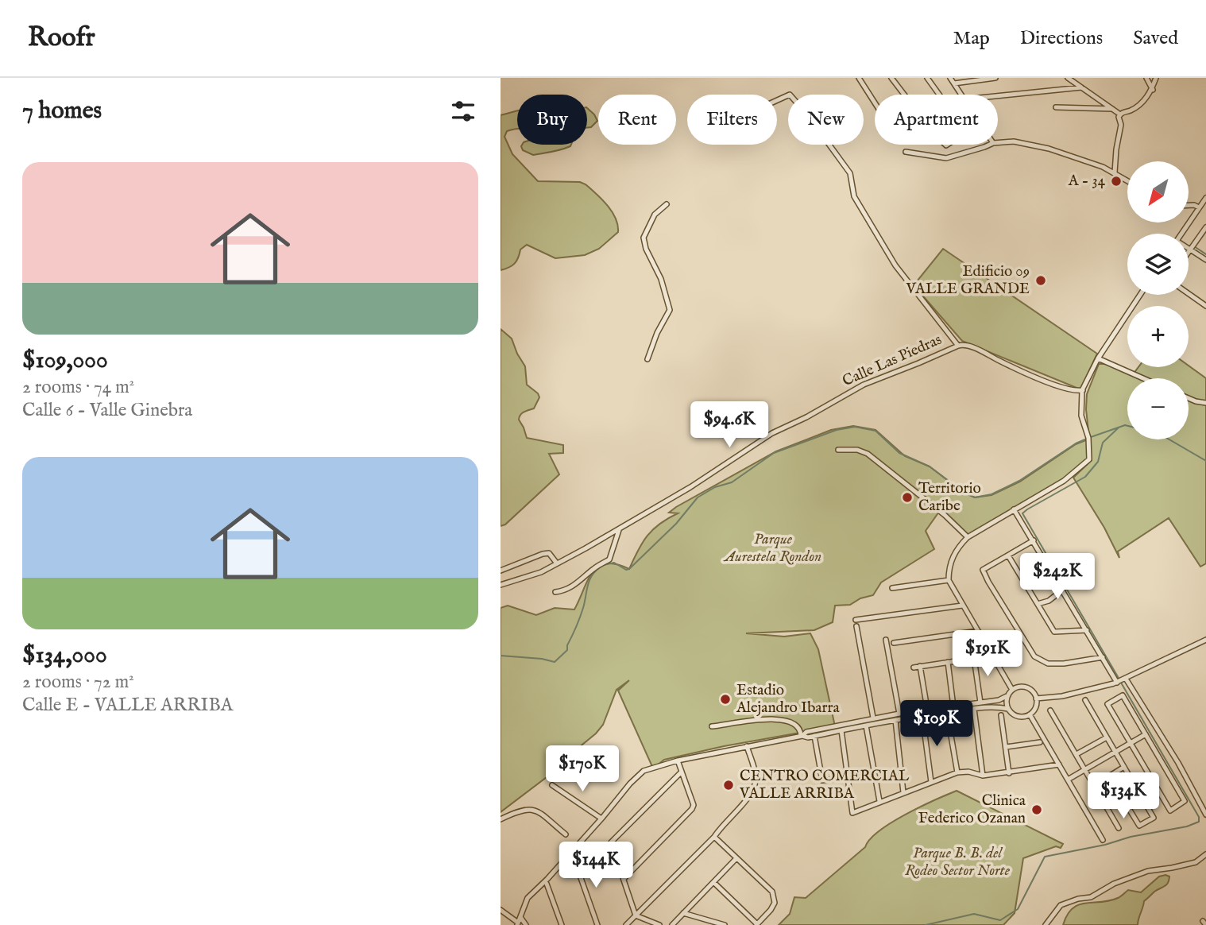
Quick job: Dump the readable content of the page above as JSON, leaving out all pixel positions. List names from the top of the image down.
{
  "streets": {
    "street": ["Calle Las Piedras"]
  },
  "parks": ["Parque Aurestela Rondon", "Parque B. B. del Rodeo Sector Norte"],
  "places": [
    "A - 34",
    "Edificio 09 VALLE GRANDE",
    "Territorio Caribe",
    "Estadio Alejandro Ibarra",
    "CENTRO COMERCIAL VALLE ARRIBA",
    "Clinica Federico Ozanan"
  ],
  "north": "bottom left",
  "page": {
    "header": "Roofr",
    "nav": ["Map", "Directions", "Saved"],
    "heading": "7 homes",
    "chip": [
      "Buy",
      "Rent",
      "Filters",
      "New",
      "Apartment"
    ],
    "list": [
      {
        "name": "$109,000",
        "note": "2 rooms · 74 m² · Calle 6 - Valle Ginebra"
      },
      {
        "name": "$134,000",
        "note": "2 rooms · 72 m² · Calle E - VALLE ARRIBA"
      }
    ],
    "map_buttons": ["+", "−"],
    "price": [
      "$94.6K",
      "$242K",
      "$191K",
      "$109K",
      "$170K",
      "$134K",
      "$144K"
    ]
  }
}
